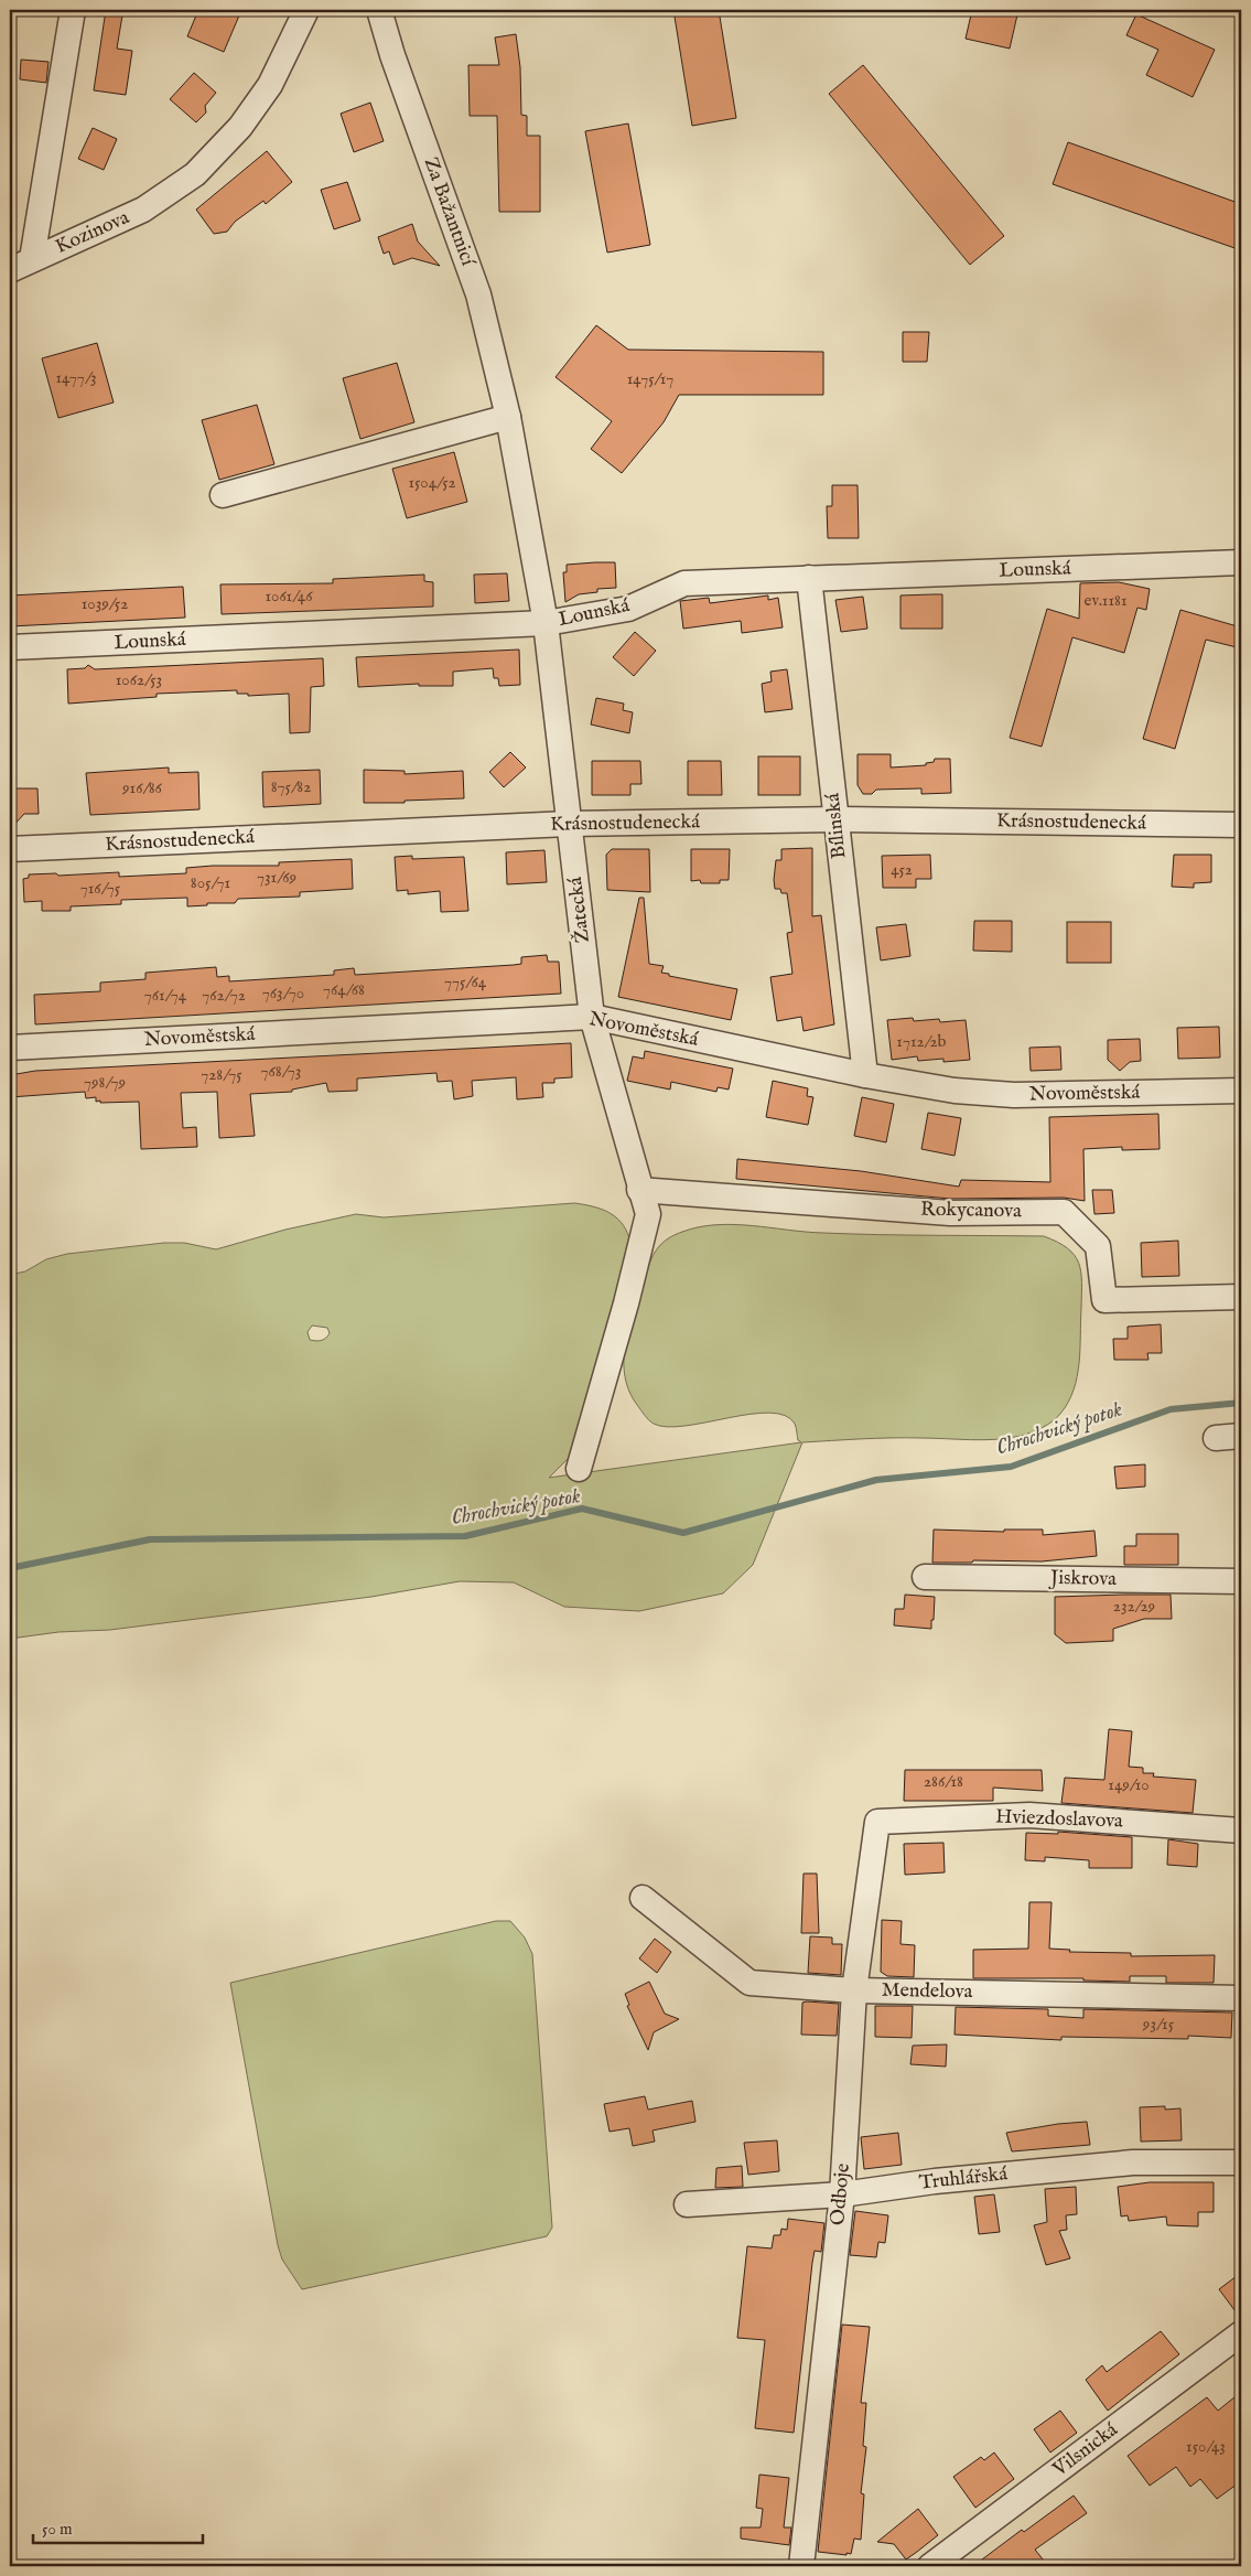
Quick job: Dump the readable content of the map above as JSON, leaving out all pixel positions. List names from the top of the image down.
{
  "streets": {
    "street": [
      "Za Bažantnicí",
      "Kozinova",
      "Lounská",
      "Krásnostudenecká",
      "Bílinská",
      "Žatecká",
      "Novoměstská",
      "Rokycanova",
      "Jiskrova",
      "Hviezdoslavova",
      "Mendelova",
      "Truhlářská",
      "Odboje",
      "Vilsnická"
    ]
  },
  "crossings": [
    ["Za Bažantnicí", "Lounská"],
    ["Za Bažantnicí", "Žatecká"],
    ["Lounská", "Bílinská"],
    ["Lounská", "Žatecká"],
    ["Krásnostudenecká", "Bílinská"],
    ["Krásnostudenecká", "Žatecká"],
    ["Bílinská", "Novoměstská"],
    ["Žatecká", "Novoměstská"],
    ["Žatecká", "Rokycanova"],
    ["Hviezdoslavova", "Odboje"],
    ["Mendelova", "Odboje"],
    ["Truhlářská", "Odboje"]
  ],
  "water": ["Chrochvický potok"],
  "house_numbers": [
    "1477/3",
    "1475/17",
    "1504/52",
    "1061/46",
    "ev.1181",
    "1039/52",
    "1062/53",
    "875/82",
    "916/86",
    "452",
    "731/69",
    "805/71",
    "716/75",
    "775/64",
    "764/68",
    "763/70",
    "761/74",
    "762/72",
    "1712/2b",
    "768/73",
    "728/75",
    "798/79",
    "232/29",
    "286/18",
    "149/10",
    "93/15",
    "150/43"
  ],
  "scale_bar": "50 m"
}
